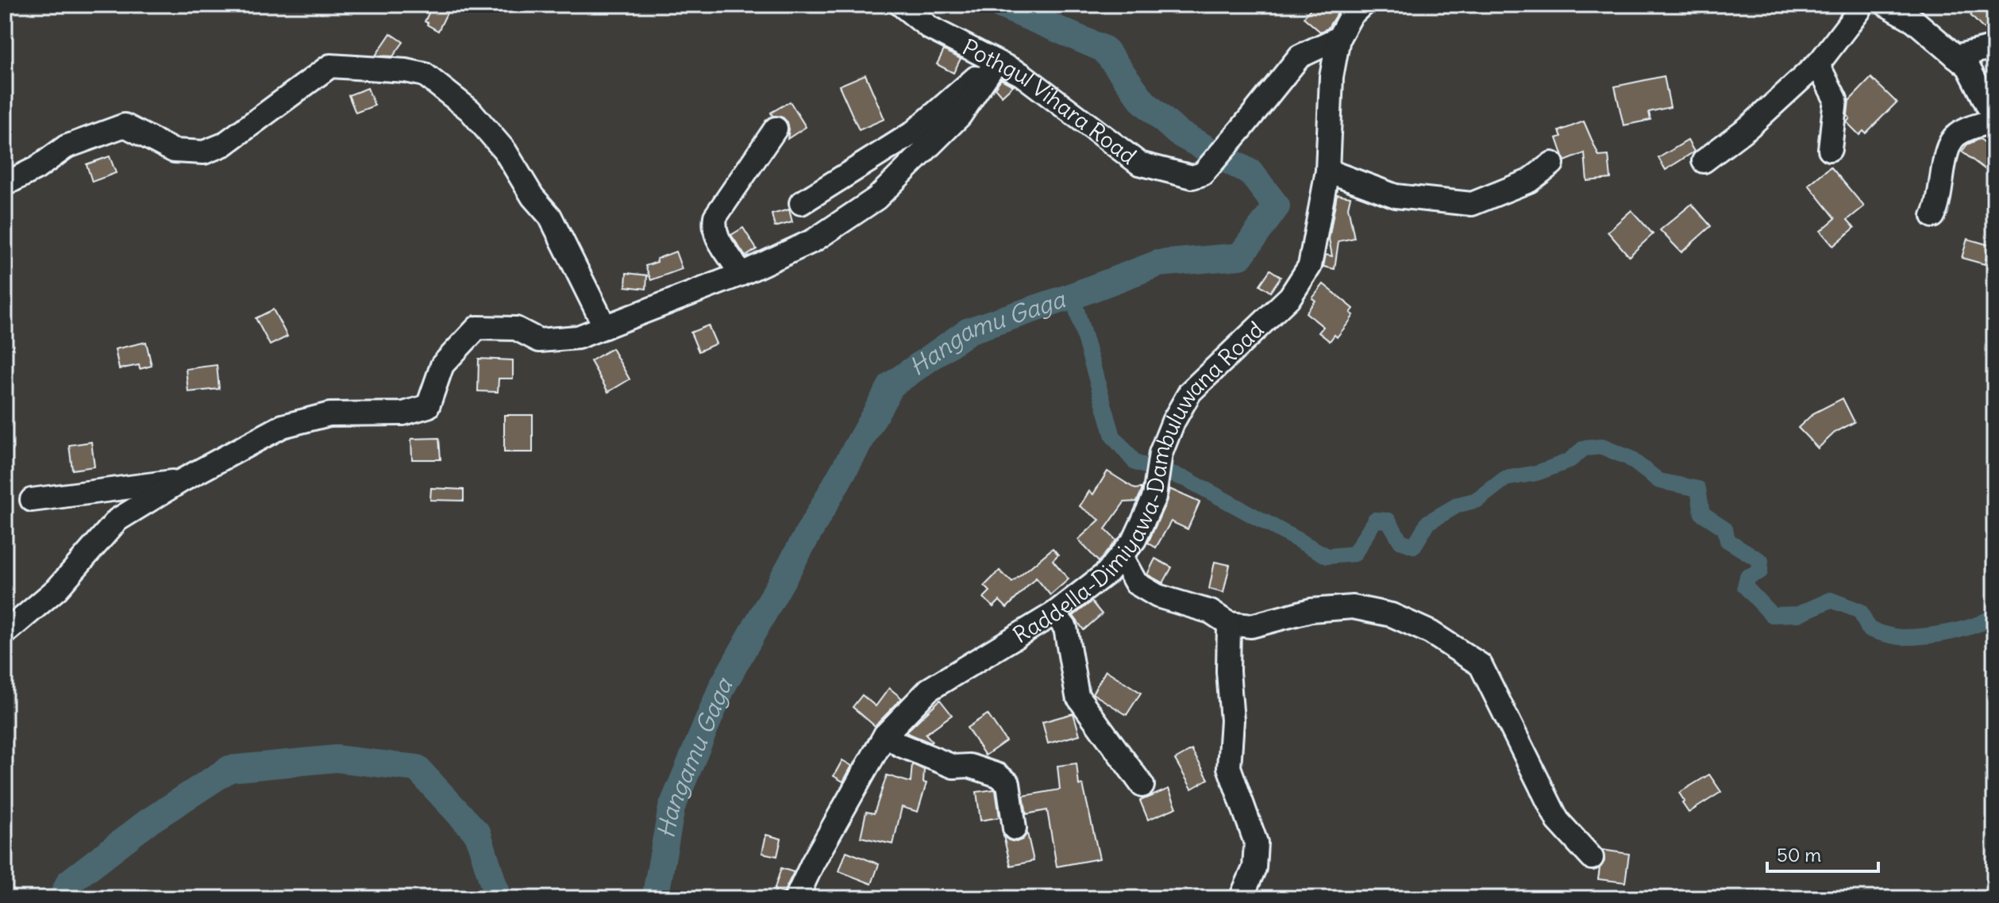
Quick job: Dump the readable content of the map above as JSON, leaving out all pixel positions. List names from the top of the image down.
{
  "streets": {
    "street": ["Pothgul Vihara Road", "Raddella-Dimiyawa-Dambuluwana Road"]
  },
  "crossings": [
    ["Pothgul Vihara Road", "Raddella-Dimiyawa-Dambuluwana Road"]
  ],
  "water": ["Hangamu Gaga"],
  "scale_bar": "50 m"
}
